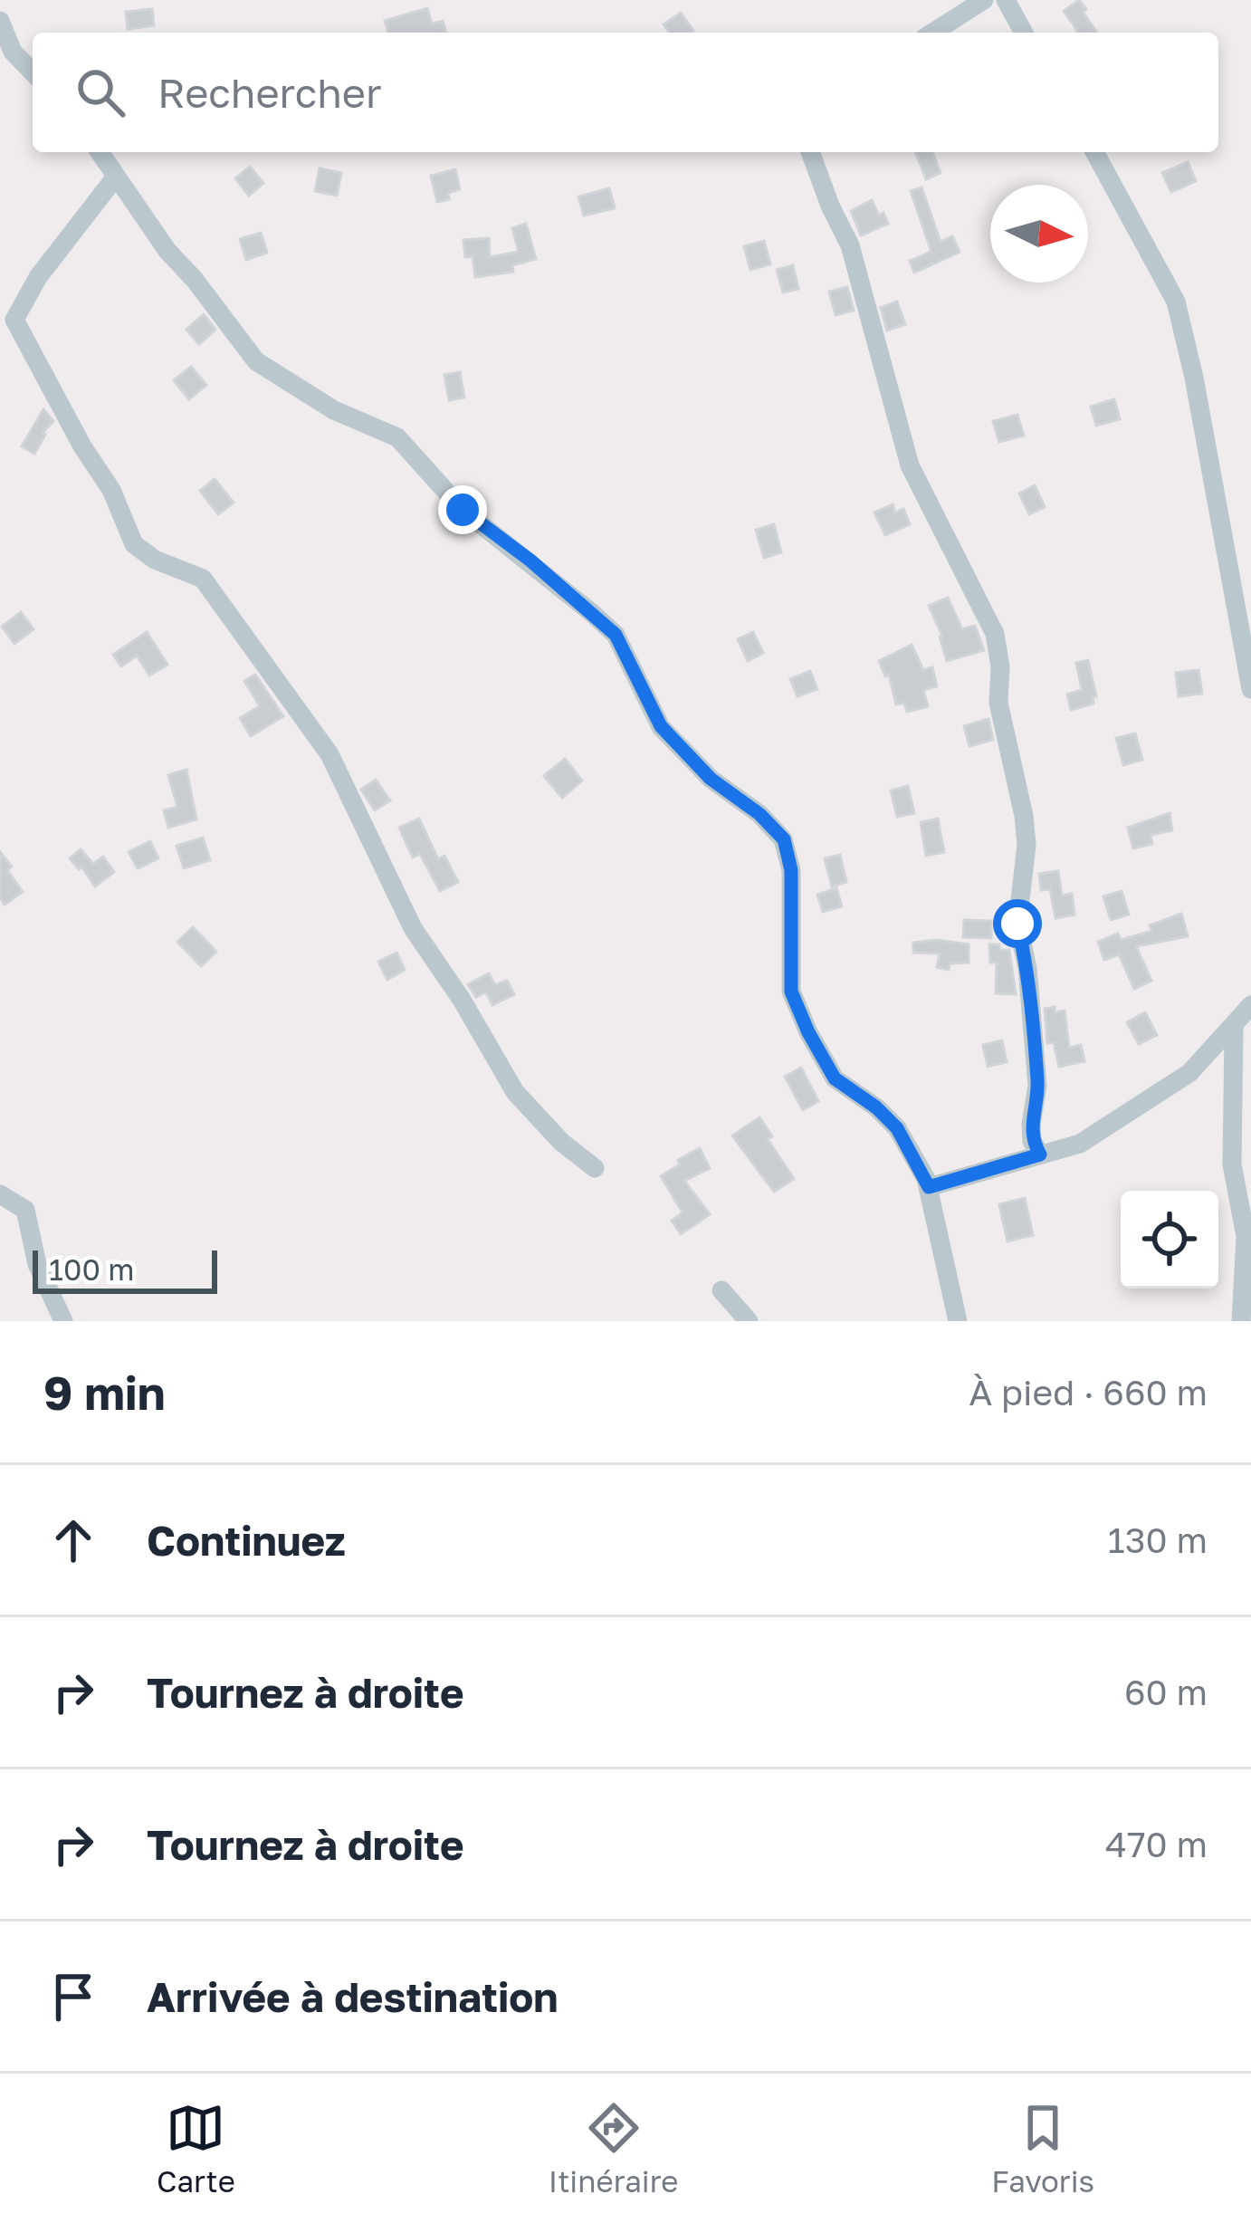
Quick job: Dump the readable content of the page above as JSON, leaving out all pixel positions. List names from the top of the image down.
{
  "scale_bar": "100 m",
  "north": "right",
  "page": {
    "search": "Rechercher",
    "scale": "100 m",
    "heading": ["9 min", "À pied · 660 m"],
    "list": [
      ["Continuez", "130 m"],
      ["Tournez à droite", "60 m"],
      ["Tournez à droite", "470 m"],
      "Arrivée à destination"
    ],
    "nav": ["Carte", "Itinéraire", "Favoris"]
  }
}
